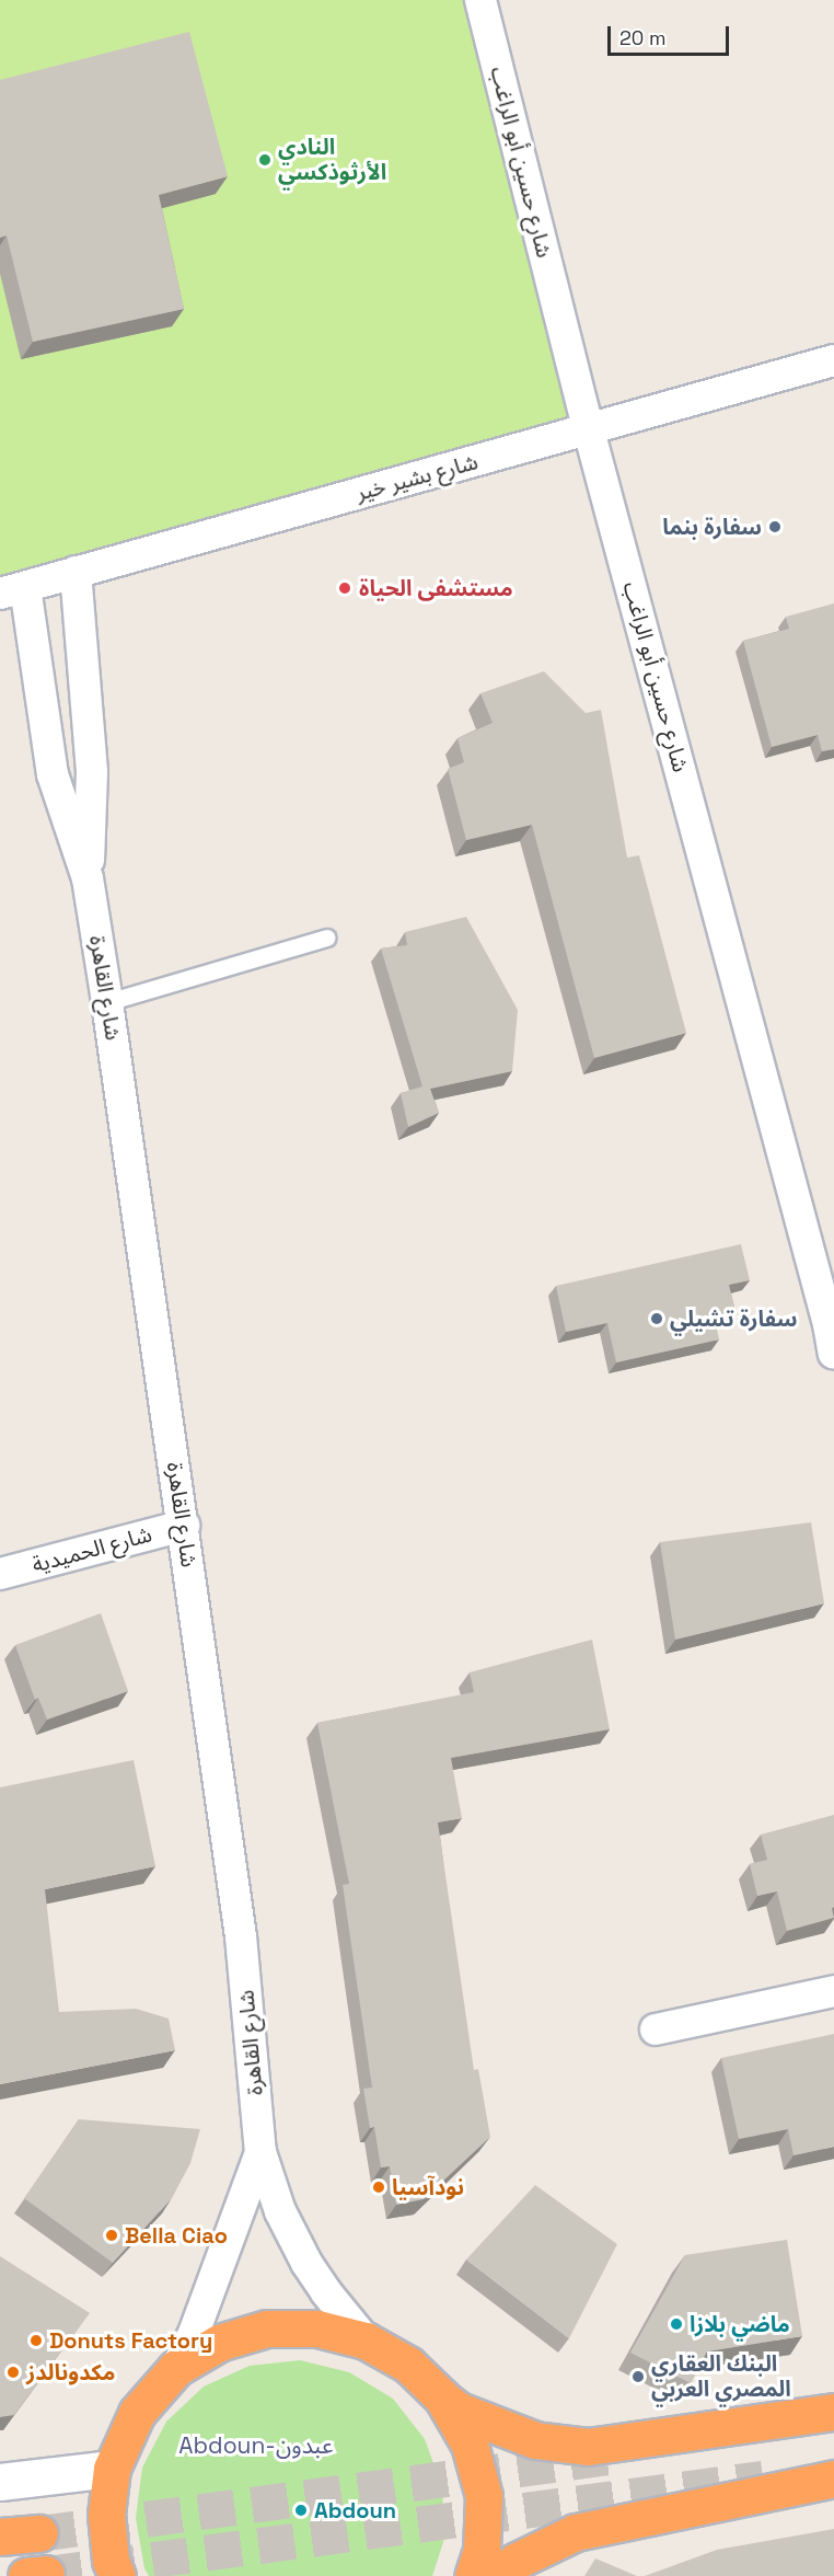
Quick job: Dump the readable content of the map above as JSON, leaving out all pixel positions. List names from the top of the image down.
{
  "streets": {
    "street": [
      "شارع حسين أبو الراغب",
      "شارع بشير خير",
      "شارع القاهرة",
      "شارع الحميدية"
    ]
  },
  "crossings": [
    ["شارع حسين أبو الراغب", "شارع بشير خير"],
    ["شارع بشير خير", "شارع القاهرة"],
    ["شارع القاهرة", "شارع الحميدية"]
  ],
  "districts": ["Abdoun-عبدون"],
  "places": [
    "النادي الأرثوذكسي",
    "سفارة بنما",
    "مستشفى الحياة",
    "سفارة تشيلي",
    "نودآسيا",
    "Bella Ciao",
    "ماضي بلازا",
    "Donuts Factory",
    "مكدونالدز",
    "البنك العقاري المصري العربي",
    "Abdoun"
  ],
  "scale_bar": "20 m"
}
